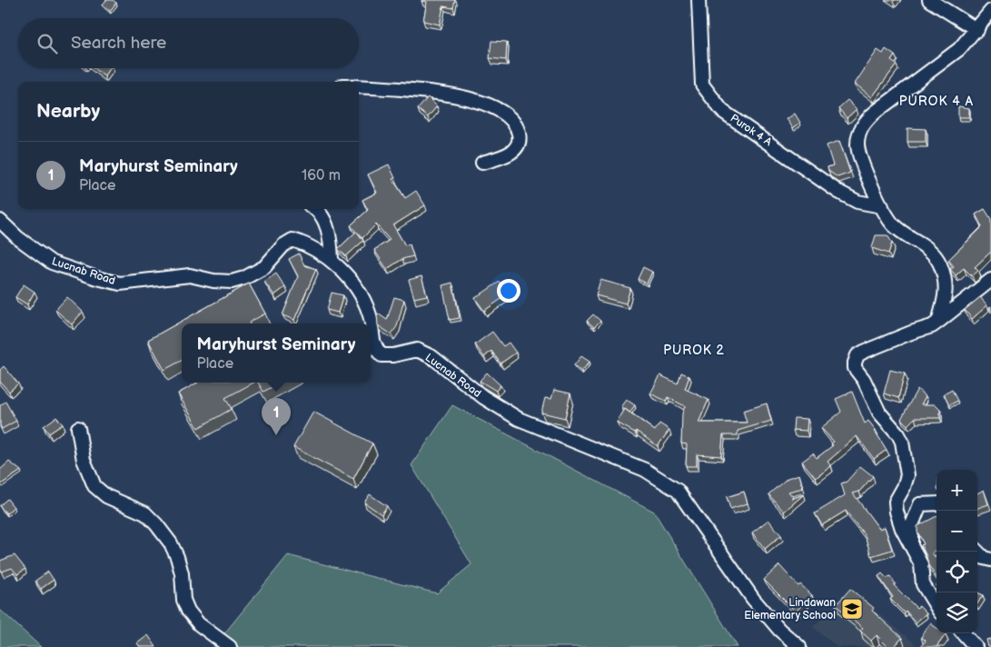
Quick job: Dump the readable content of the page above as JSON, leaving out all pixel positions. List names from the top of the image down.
{
  "streets": {
    "street": ["Purok 4 A", "Lucnab Road"]
  },
  "districts": ["PUROK 4 A", "PUROK 2"],
  "places": {
    "school or university": ["Lindawan Elementary School"]
  },
  "page": {
    "search": "Search here",
    "heading": "Nearby",
    "list": [
      {
        "mark": "1",
        "name": "Maryhurst Seminary",
        "note": "Place",
        "value": "160 m"
      }
    ],
    "popup": ["Maryhurst Seminary", "Place"],
    "pins": "1",
    "map_buttons": ["+", "−"]
  }
}
